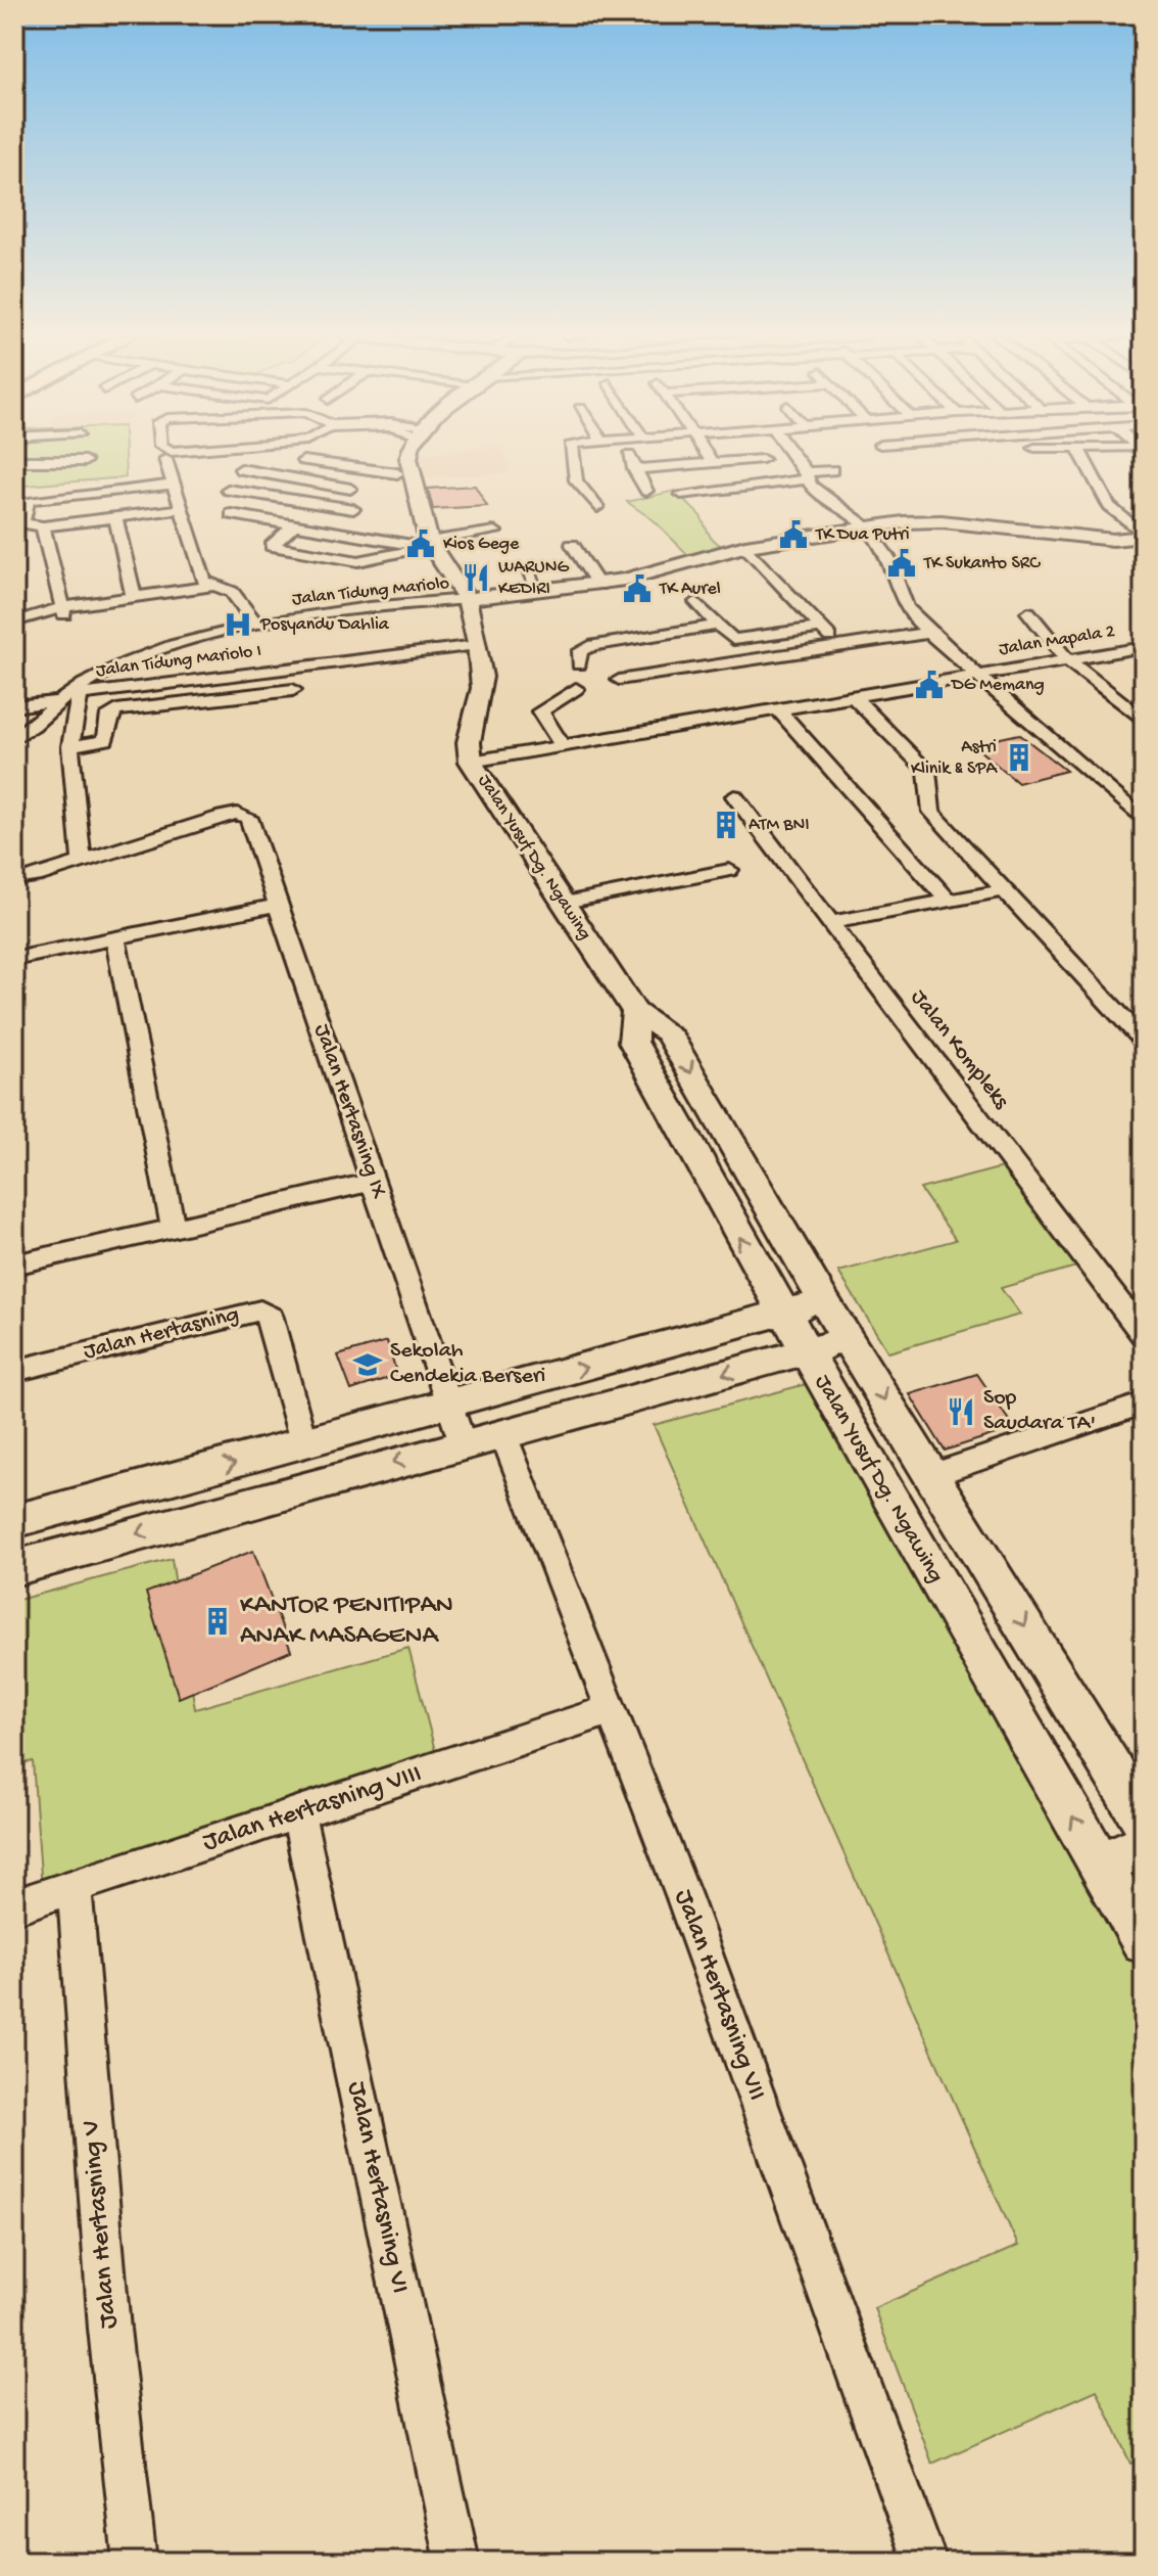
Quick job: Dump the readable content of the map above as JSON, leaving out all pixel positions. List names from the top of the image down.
{
  "streets": {
    "street": [
      "Jalan Tidung Mariolo",
      "Jalan Mapala 2",
      "Jalan Tidung Mariolo I",
      "Jalan Yusuf Dg. Ngawing",
      "Jalan Kompleks",
      "Jalan Hertasning IX",
      "Jalan Hertasning",
      "Jalan Hertasning VIII",
      "Jalan Hertasning VII",
      "Jalan Hertasning VI",
      "Jalan Hertasning V"
    ]
  },
  "crossings": [
    ["Jalan Tidung Mariolo", "Jalan Tidung Mariolo I"],
    ["Jalan Tidung Mariolo", "Jalan Yusuf Dg. Ngawing"],
    ["Jalan Mapala 2", "Jalan Yusuf Dg. Ngawing"],
    ["Jalan Tidung Mariolo I", "Jalan Yusuf Dg. Ngawing"],
    ["Jalan Hertasning VIII", "Jalan Hertasning VII"],
    ["Jalan Hertasning VIII", "Jalan Hertasning VI"],
    ["Jalan Hertasning VIII", "Jalan Hertasning V"]
  ],
  "places": {
    "public building": [
      "TK Dua Putri",
      "Kios Gege",
      "TK Sukanto SRC",
      "TK Aurel",
      "DG Memang"
    ],
    "restaurant": ["WARUNG KEDIRI", "Sop Saudara TA'"],
    "hospital": ["Posyandu Dahlia"],
    "building": ["Astri Klinik & SPA", "ATM BNI", "KANTOR PENITIPAN ANAK MASAGENA"],
    "school or university": ["Sekolah Cendekia Berseri"]
  }
}
